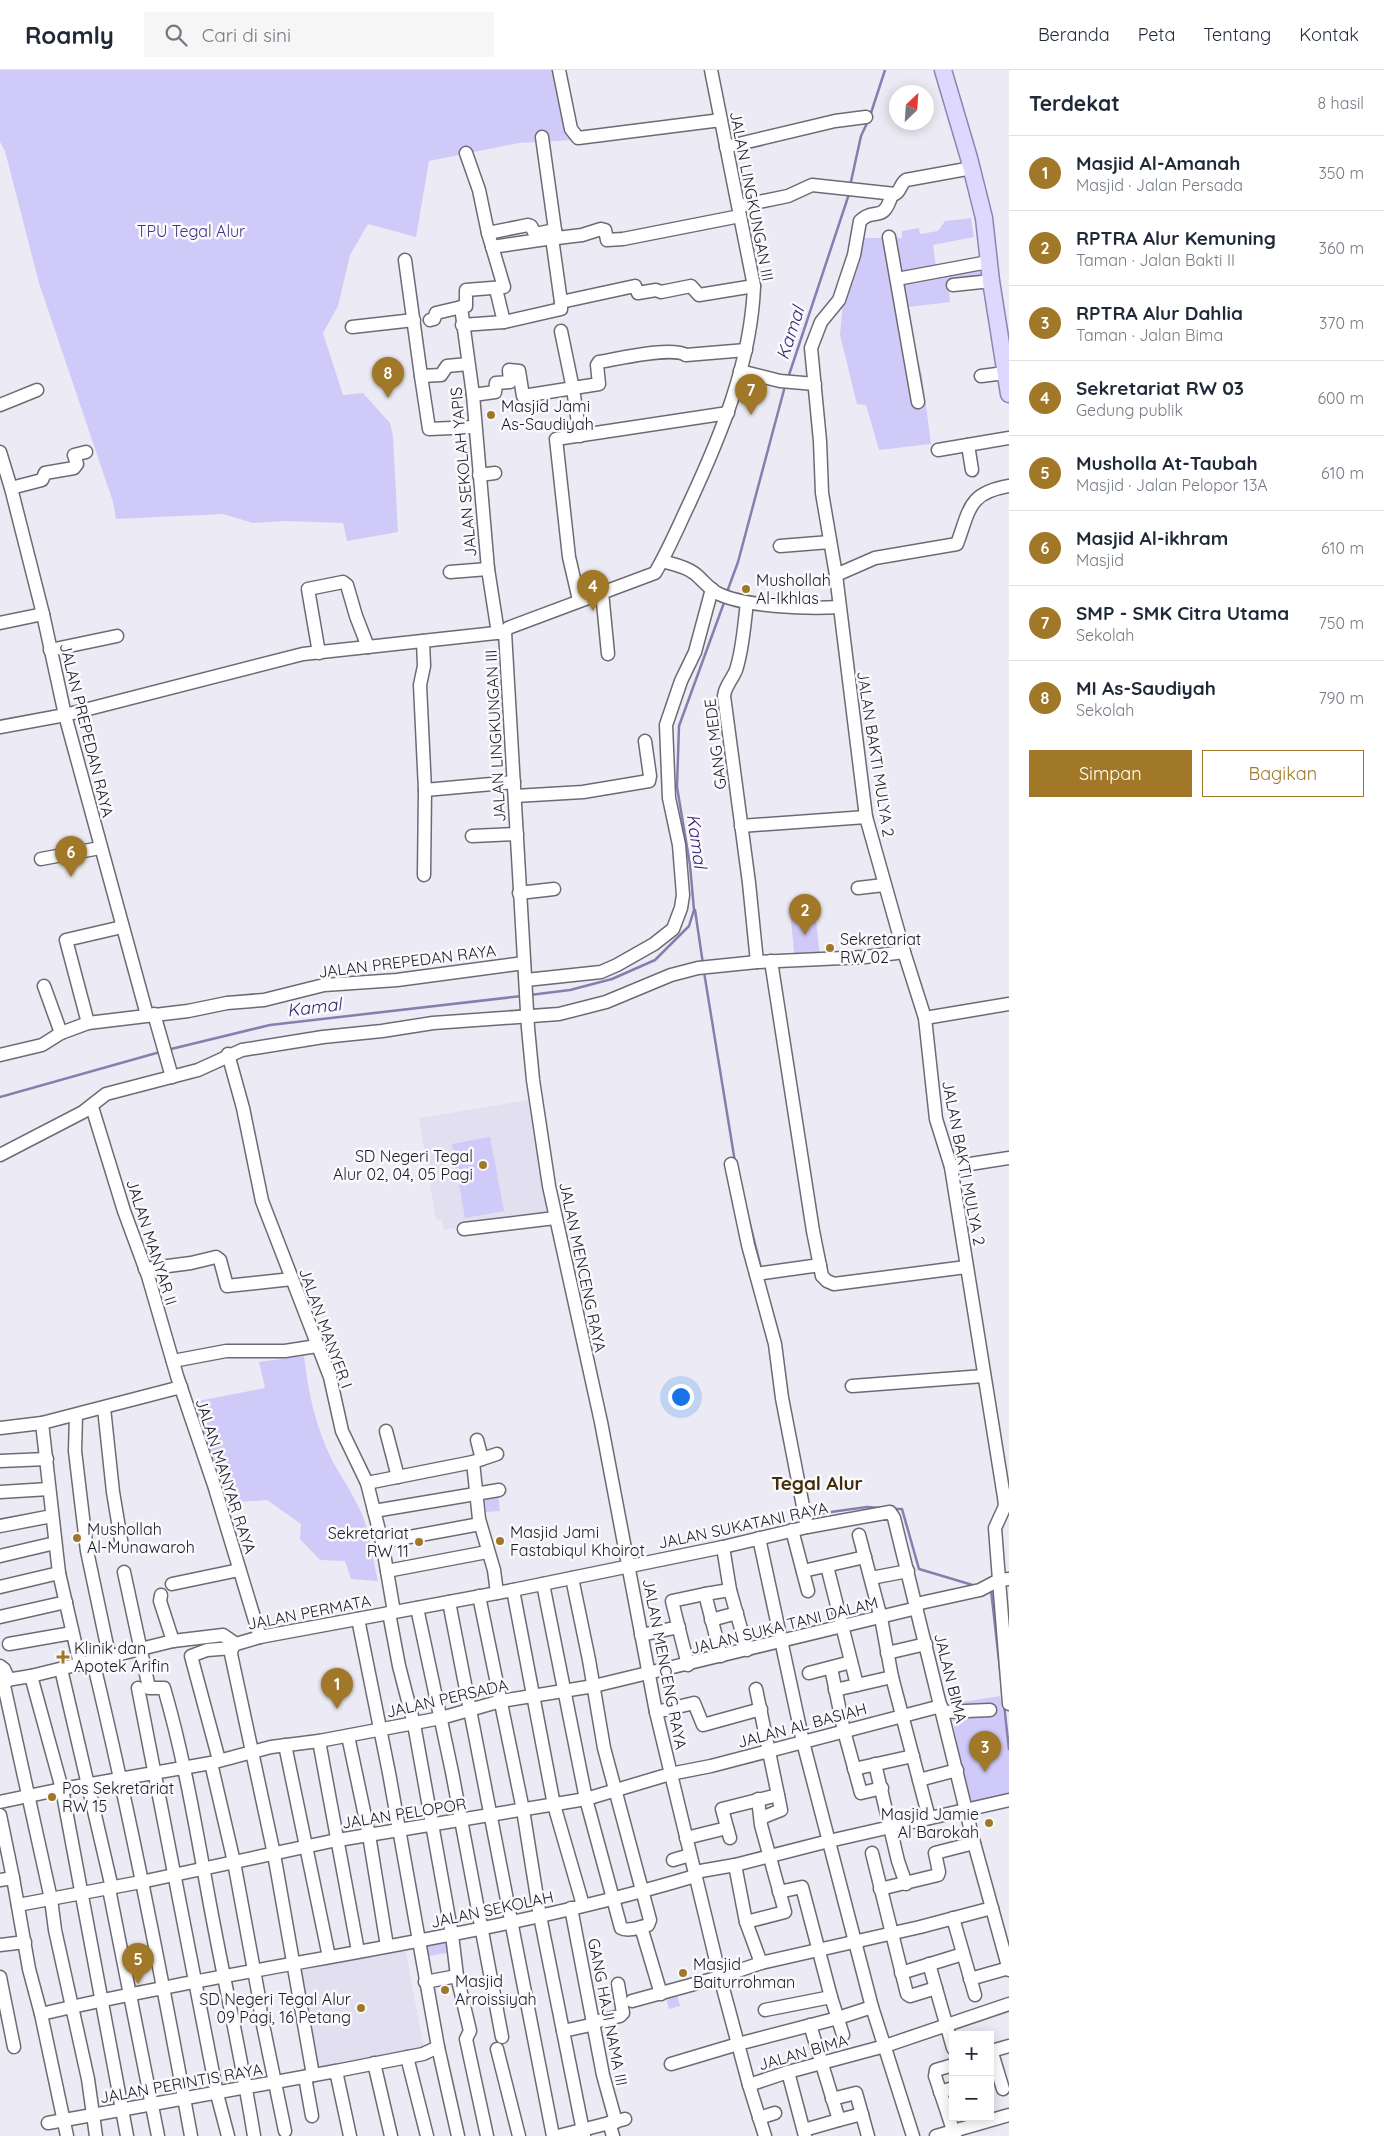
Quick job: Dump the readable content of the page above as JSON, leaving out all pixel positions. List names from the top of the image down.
{
  "streets": {
    "street": [
      "JALAN LINGKUNGAN III",
      "JALAN SEKOLAH YAPIS",
      "JALAN PREPEDAN RAYA",
      "GANG MEDE",
      "JALAN BAKTI MULYA 2",
      "JALAN MANYAR II",
      "JALAN MENCENG RAYA",
      "JALAN MANYER I",
      "JALAN MANYAR RAYA",
      "JALAN SUKATANI RAYA",
      "JALAN PERMATA",
      "JALAN SUKA TANI DALAM",
      "JALAN BIMA",
      "JALAN PERSADA",
      "JALAN AL BASIAH",
      "JALAN PELOPOR",
      "JALAN SEKOLAH",
      "GANG HAJI NAMA III",
      "JALAN PERINTIS RAYA"
    ]
  },
  "crossings": [
    ["JALAN LINGKUNGAN III", "JALAN SEKOLAH YAPIS"],
    ["JALAN LINGKUNGAN III", "JALAN PREPEDAN RAYA"],
    ["JALAN LINGKUNGAN III", "JALAN MENCENG RAYA"],
    ["JALAN BAKTI MULYA 2", "JALAN SUKA TANI DALAM"],
    ["JALAN MANYAR II", "JALAN MANYAR RAYA"],
    ["JALAN MENCENG RAYA", "JALAN SUKATANI RAYA"],
    ["JALAN MENCENG RAYA", "JALAN PERMATA"],
    ["JALAN MENCENG RAYA", "JALAN SUKA TANI DALAM"],
    ["JALAN MENCENG RAYA", "JALAN BIMA"],
    ["JALAN MENCENG RAYA", "JALAN PERSADA"],
    ["JALAN MENCENG RAYA", "JALAN AL BASIAH"],
    ["JALAN MENCENG RAYA", "JALAN PELOPOR"],
    ["JALAN MENCENG RAYA", "JALAN SEKOLAH"],
    ["JALAN MANYER I", "JALAN PERMATA"],
    ["JALAN MANYER I", "JALAN PERSADA"],
    ["JALAN MANYER I", "JALAN PELOPOR"],
    ["JALAN MANYER I", "JALAN SEKOLAH"],
    ["JALAN MANYAR RAYA", "JALAN PERMATA"],
    ["JALAN SUKATANI RAYA", "JALAN PERMATA"],
    ["JALAN SUKATANI RAYA", "JALAN BIMA"],
    ["JALAN PERMATA", "GANG HAJI NAMA III"],
    ["JALAN SUKA TANI DALAM", "JALAN BIMA"],
    ["JALAN SUKA TANI DALAM", "JALAN PERSADA"],
    ["JALAN BIMA", "JALAN AL BASIAH"],
    ["JALAN BIMA", "JALAN SEKOLAH"],
    ["JALAN PERSADA", "GANG HAJI NAMA III"],
    ["JALAN AL BASIAH", "JALAN PELOPOR"],
    ["JALAN PELOPOR", "GANG HAJI NAMA III"],
    ["JALAN SEKOLAH", "GANG HAJI NAMA III"]
  ],
  "districts": ["Tegal Alur"],
  "water": ["Kamal"],
  "parks": ["TPU Tegal Alur"],
  "places": {
    "other": [
      "Masjid Jami As-Saudiyah",
      "Mushollah Al-Ikhlas",
      "Sekretariat RW 02",
      "SD Negeri Tegal Alur 02, 04, 05 Pagi",
      "Mushollah Al-Munawaroh",
      "Masjid Jami Fastabiqul Khoirot",
      "Sekretariat RW 11",
      "Pos Sekretariat RW 15",
      "Masjid Jamie Al Barokah",
      "Masjid Baiturrohman",
      "Masjid Arroissiyah",
      "SD Negeri Tegal Alur 09 Pagi, 16 Petang"
    ],
    "health": ["Klinik dan Apotek Arifin"]
  },
  "north": "top right",
  "page": {
    "header": "Roamly",
    "search": "Cari di sini",
    "nav": [
      "Beranda",
      "Peta",
      "Tentang",
      "Kontak"
    ],
    "heading": ["Terdekat", "8 hasil"],
    "list": [
      {
        "mark": "1",
        "name": "Masjid Al-Amanah",
        "note": "Masjid · Jalan Persada",
        "value": "350 m"
      },
      {
        "mark": "2",
        "name": "RPTRA Alur Kemuning",
        "note": "Taman · Jalan Bakti II",
        "value": "360 m"
      },
      {
        "mark": "3",
        "name": "RPTRA Alur Dahlia",
        "note": "Taman · Jalan Bima",
        "value": "370 m"
      },
      {
        "mark": "4",
        "name": "Sekretariat RW 03",
        "note": "Gedung publik",
        "value": "600 m"
      },
      {
        "mark": "5",
        "name": "Musholla At-Taubah",
        "note": "Masjid · Jalan Pelopor 13A",
        "value": "610 m"
      },
      {
        "mark": "6",
        "name": "Masjid Al-ikhram",
        "note": "Masjid",
        "value": "610 m"
      },
      {
        "mark": "7",
        "name": "SMP - SMK Citra Utama",
        "note": "Sekolah",
        "value": "750 m"
      },
      {
        "mark": "8",
        "name": "MI As-Saudiyah",
        "note": "Sekolah",
        "value": "790 m"
      }
    ],
    "pins": [
      "8",
      "7",
      "4",
      "6",
      "2",
      "1",
      "3",
      "5"
    ],
    "buttons": ["Simpan", "Bagikan"],
    "map_buttons": ["+", "−"]
  }
}
